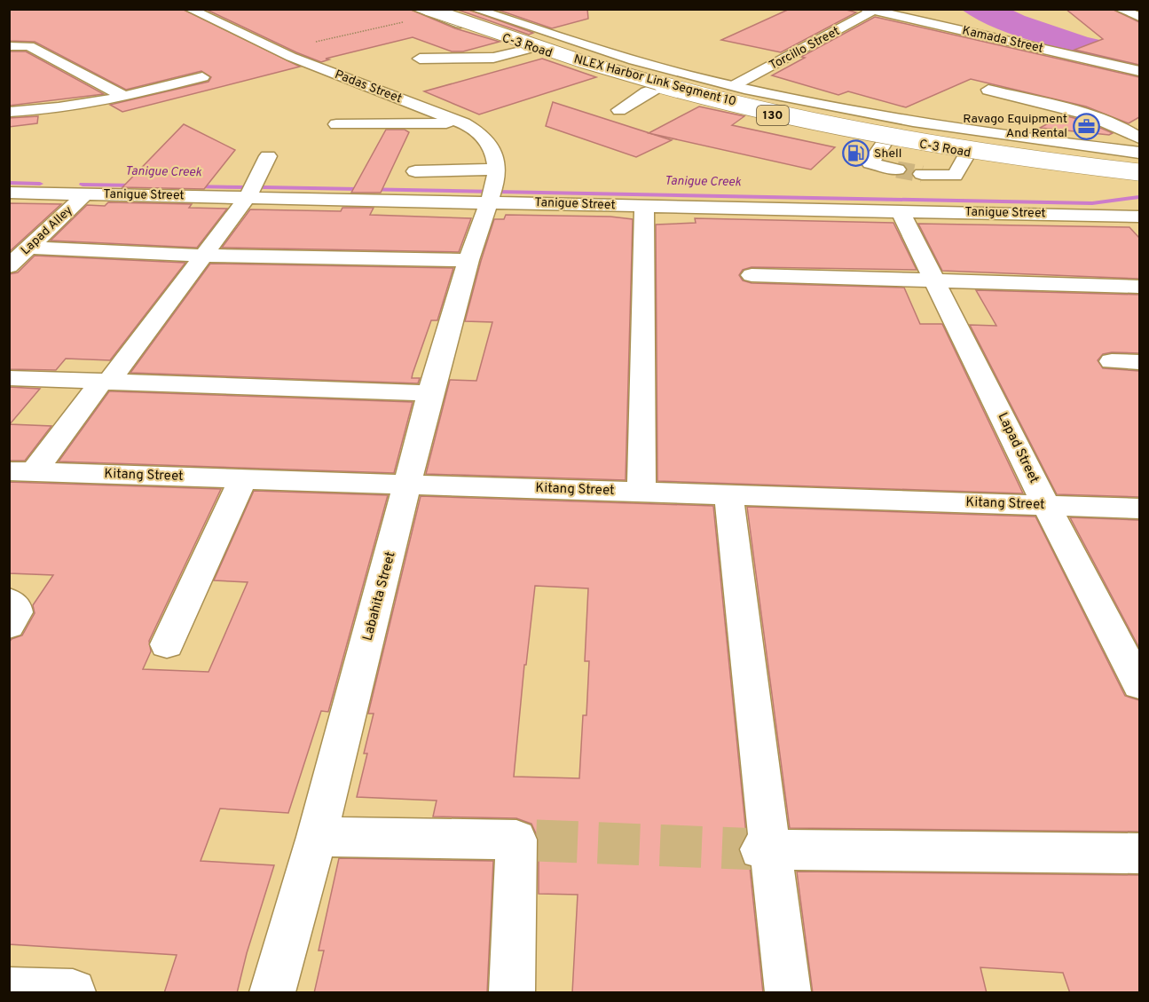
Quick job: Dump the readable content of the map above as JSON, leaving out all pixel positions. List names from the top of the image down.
{
  "streets": {
    "main road": [
      "Kamada Street",
      "C-3 Road",
      "Torcillo Street",
      "NLEX Harbor Link Segment 10",
      "Padas Street",
      "130",
      "Tanigue Street",
      "Lapad Alley",
      "Lapad Street",
      "Kitang Street",
      "Labahita Street"
    ]
  },
  "crossings": [
    ["Kamada Street", "Torcillo Street"],
    ["C-3 Road", "Torcillo Street"],
    ["C-3 Road", "NLEX Harbor Link Segment 10"],
    ["Padas Street", "Tanigue Street"],
    ["Padas Street", "Labahita Street"],
    ["Tanigue Street", "Lapad Alley"],
    ["Tanigue Street", "Lapad Street"],
    ["Tanigue Street", "Labahita Street"],
    ["Lapad Street", "Kitang Street"],
    ["Kitang Street", "Labahita Street"]
  ],
  "water": ["Tanigue Creek"],
  "places": {
    "office": ["Ravago Equipment And Rental"],
    "fuel station": ["Shell"]
  }
}
